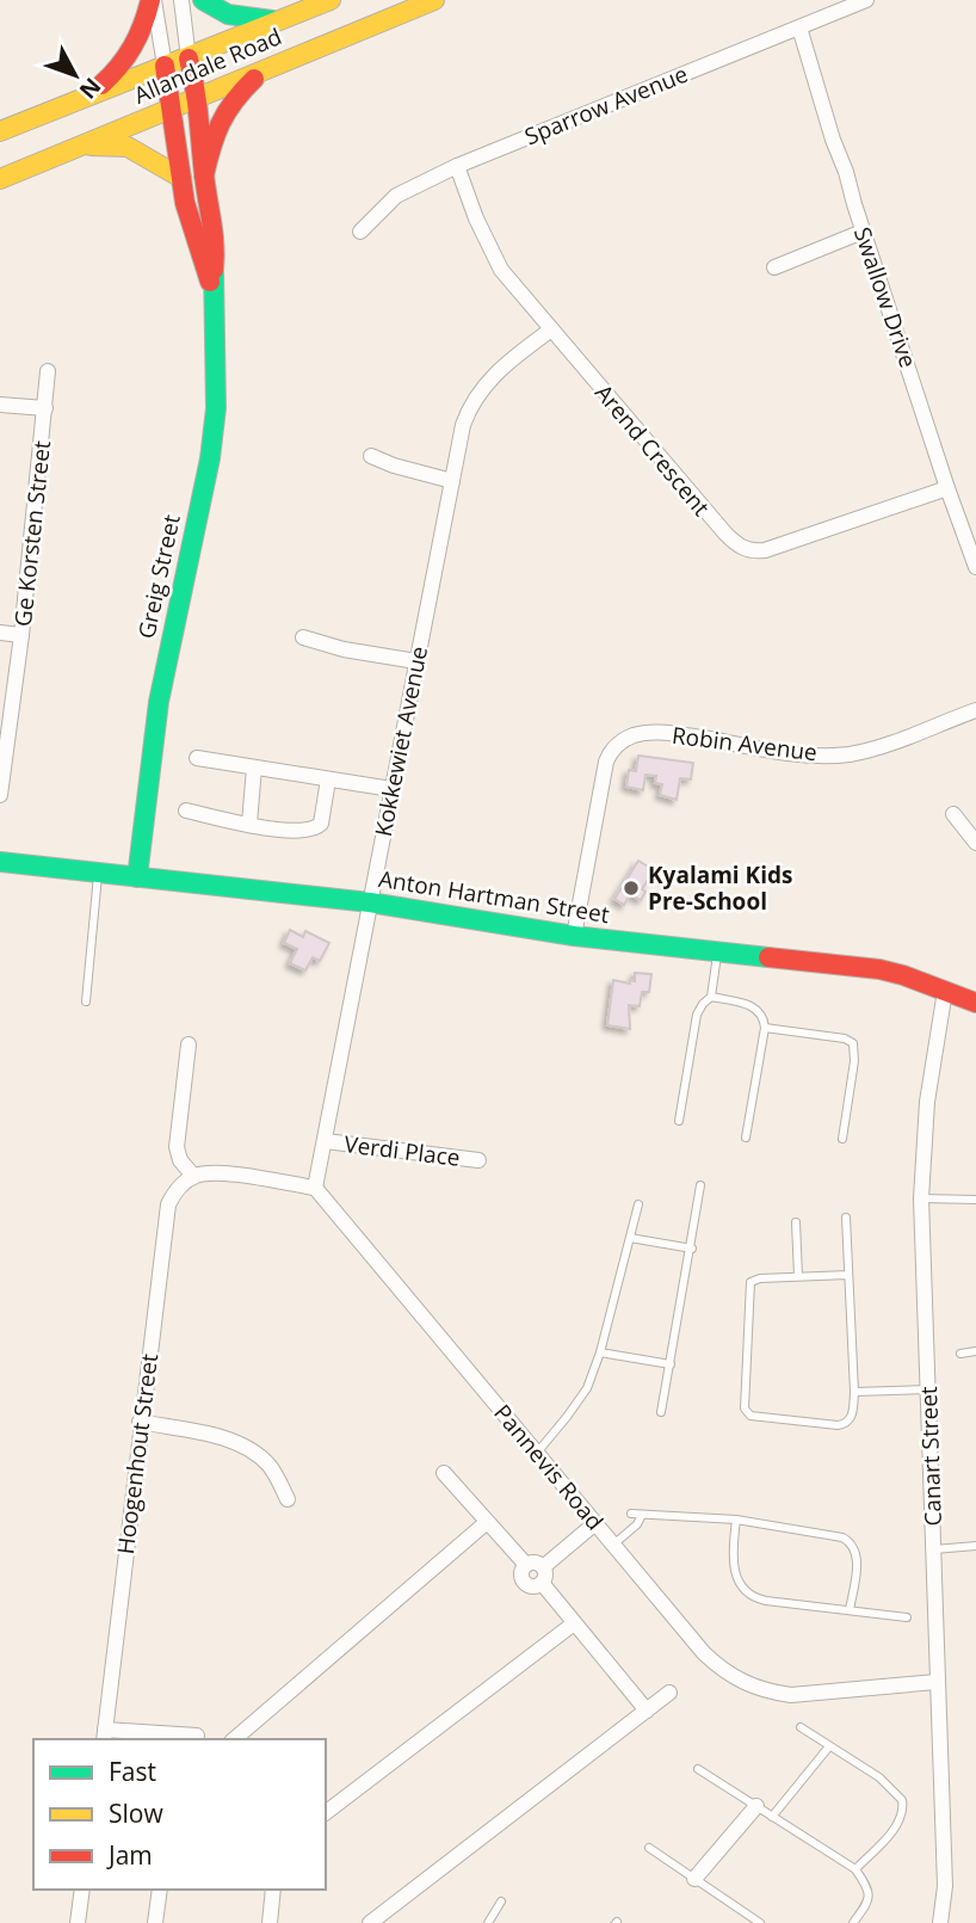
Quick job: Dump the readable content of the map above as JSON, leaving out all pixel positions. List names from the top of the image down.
{
  "streets": {
    "street": [
      "Allandale Road",
      "Sparrow Avenue",
      "Swallow Drive",
      "Arend Crescent",
      "Ge Korsten Street",
      "Greig Street",
      "Kokkewiet Avenue",
      "Robin Avenue",
      "Anton Hartman Street",
      "Verdi Place",
      "Hoogenhout Street",
      "Canart Street",
      "Pannevis Road"
    ]
  },
  "crossings": [
    ["Allandale Road", "Greig Street"],
    ["Sparrow Avenue", "Swallow Drive"],
    ["Sparrow Avenue", "Arend Crescent"],
    ["Swallow Drive", "Arend Crescent"],
    ["Arend Crescent", "Kokkewiet Avenue"],
    ["Greig Street", "Anton Hartman Street"],
    ["Kokkewiet Avenue", "Anton Hartman Street"],
    ["Kokkewiet Avenue", "Verdi Place"],
    ["Kokkewiet Avenue", "Pannevis Road"],
    ["Robin Avenue", "Anton Hartman Street"],
    ["Anton Hartman Street", "Canart Street"],
    ["Canart Street", "Pannevis Road"]
  ],
  "places": ["Kyalami Kids Pre-School"],
  "legend": ["Fast", "Slow", "Jam"],
  "north": "bottom right"
}
